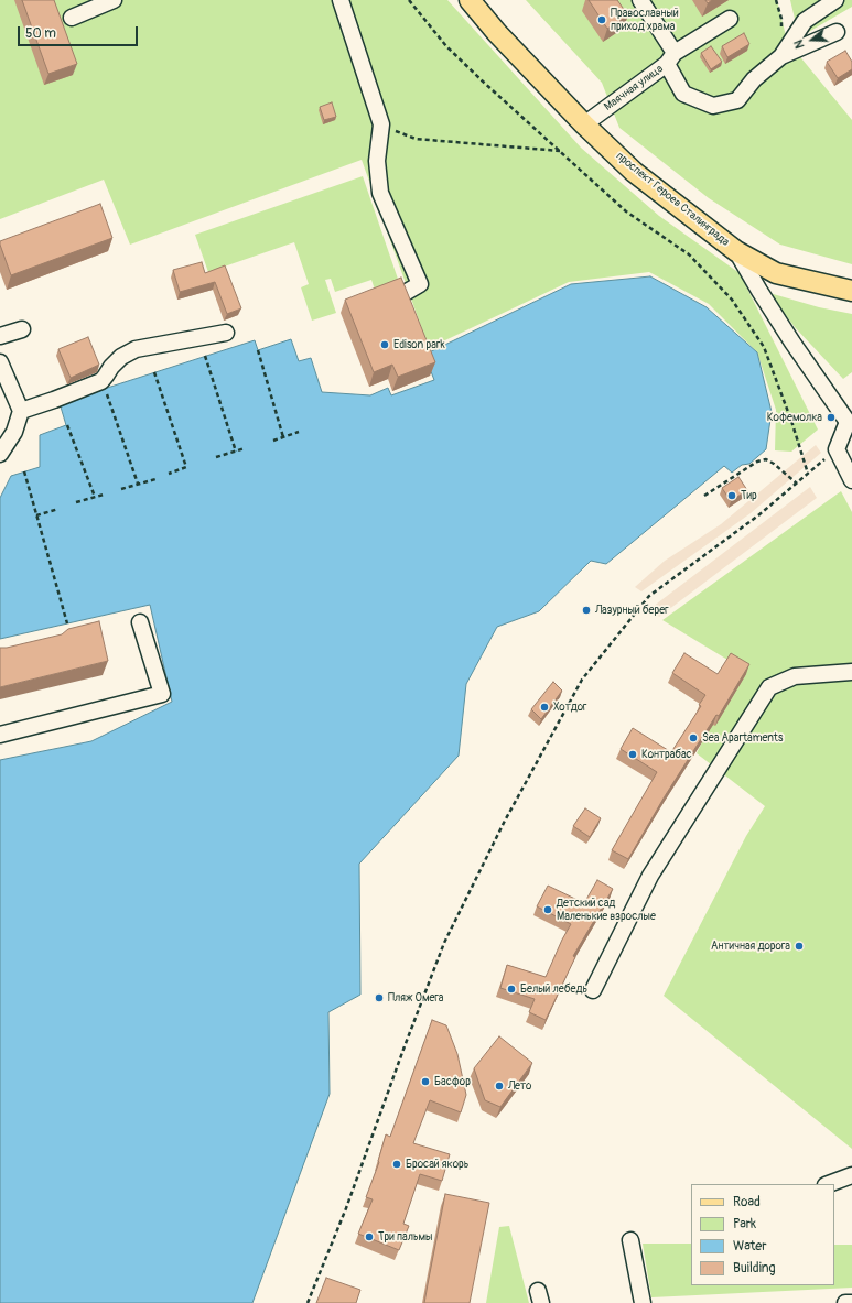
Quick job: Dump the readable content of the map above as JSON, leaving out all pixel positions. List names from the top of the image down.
{
  "streets": {
    "main road": ["проспект Героев Сталинграда"],
    "street": ["Маячная улица"]
  },
  "crossings": [
    ["Маячная улица", "проспект Героев Сталинграда"]
  ],
  "places": [
    "Православный приход храма",
    "Edison park",
    "Кофемолка",
    "Тир",
    "Лазурный берег",
    "Хотдог",
    "Sea Apartaments",
    "Контрабас",
    "Детский сад Маленькие взрослые",
    "Античная дорога",
    "Белый лебедь",
    "Пляж Омега",
    "Басфор",
    "Лето",
    "Бросай якорь",
    "Три пальмы"
  ],
  "legend": [
    "Road",
    "Park",
    "Water",
    "Building"
  ],
  "scale_bar": "50 m",
  "north": "left"
}
